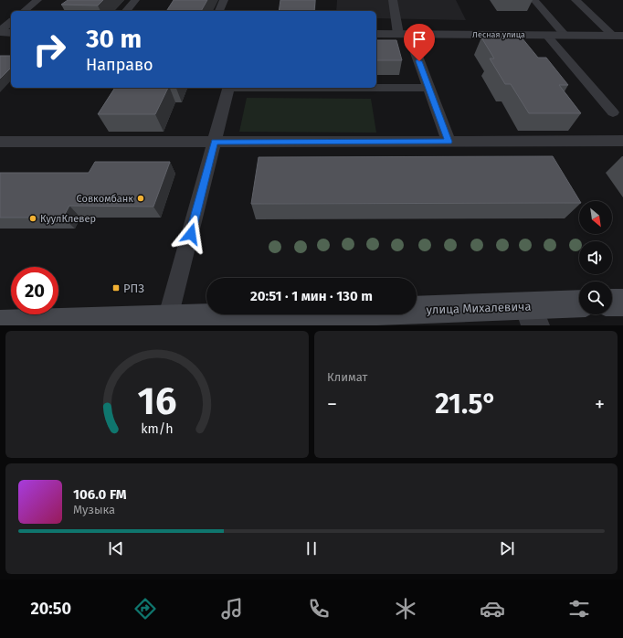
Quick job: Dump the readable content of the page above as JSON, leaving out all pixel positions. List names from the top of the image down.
{
  "streets": {
    "main road": ["улица Михалевича"],
    "street": ["Лесная улица"]
  },
  "places": {
    "other": ["Совкомбанк", "КуулКлевер"],
    "transit": ["РПЗ"]
  },
  "north": "bottom right",
  "page": {
    "turn": ["30 m", "Направо"],
    "limit": "20",
    "trip": "20:51 · 1 мин · 130 m",
    "tile": "Климат",
    "heat": ["−", "21.5°", "+"],
    "song": ["106.0 FM", "Музыка"],
    "tabs": "20:50",
    "gauge": ["16", "km/h"]
  }
}
